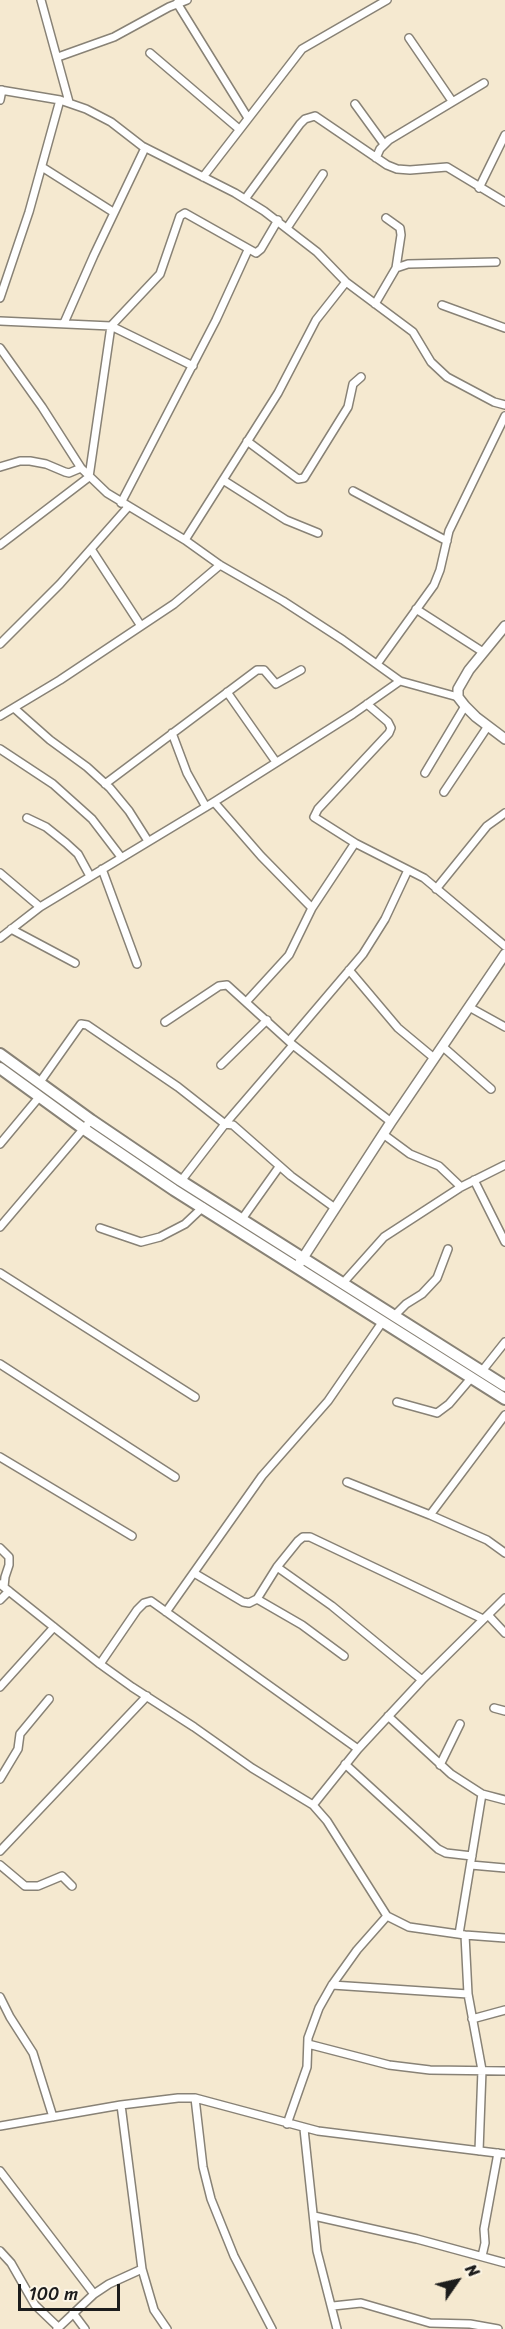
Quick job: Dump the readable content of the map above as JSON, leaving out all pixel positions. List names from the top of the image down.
{
  "scale_bar": "100 m",
  "north": "top right"
}
